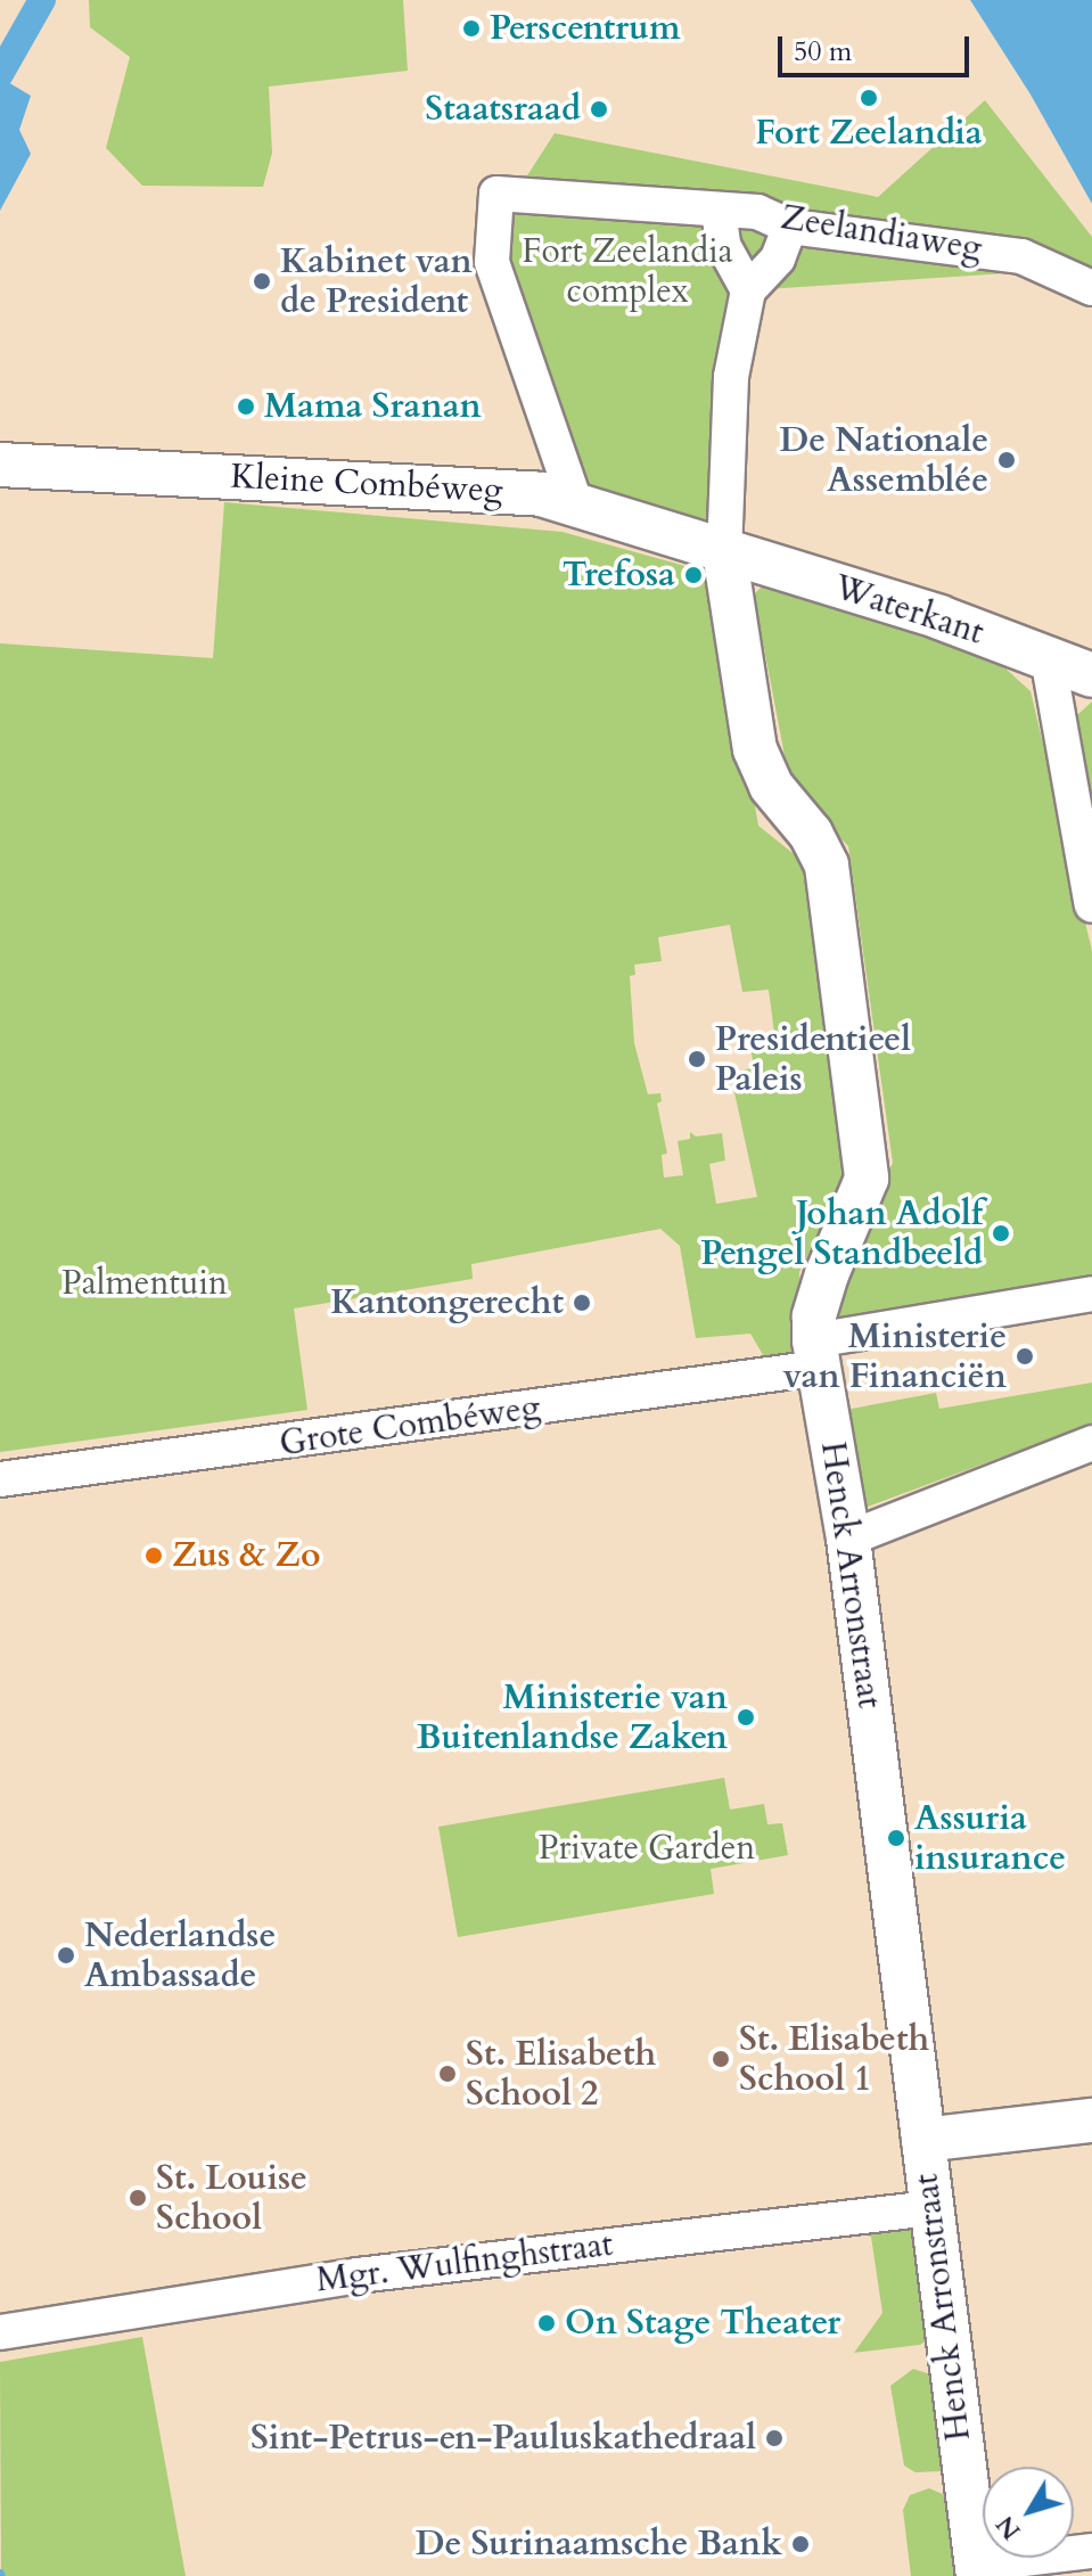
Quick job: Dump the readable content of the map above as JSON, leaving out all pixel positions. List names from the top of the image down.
{
  "streets": {
    "main road": ["Kleine Combéweg", "Waterkant", "Henck Arronstraat"],
    "street": ["Zeelandiaweg", "Grote Combéweg", "Mgr. Wulfinghstraat"]
  },
  "crossings": [
    ["Zeelandiaweg", "Kleine Combéweg"],
    ["Kleine Combéweg", "Waterkant"],
    ["Kleine Combéweg", "Henck Arronstraat"],
    ["Waterkant", "Henck Arronstraat"],
    ["Grote Combéweg", "Henck Arronstraat"],
    ["Henck Arronstraat", "Mgr. Wulfinghstraat"]
  ],
  "parks": ["Fort Zeelandia complex", "Palmentuin", "Private Garden"],
  "places": [
    "Perscentrum",
    "Fort Zeelandia",
    "Staatsraad",
    "Kabinet van de President",
    "Mama Sranan",
    "De Nationale Assemblée",
    "Trefosa",
    "Presidentieel Paleis",
    "Johan Adolf Pengel Standbeeld",
    "Kantongerecht",
    "Ministerie van Financiën",
    "Zus & Zo",
    "Ministerie van Buitenlandse Zaken",
    "Assuria insurance",
    "Nederlandse Ambassade",
    "St. Elisabeth School 1",
    "St. Elisabeth School 2",
    "St. Louise School",
    "On Stage Theater",
    "Sint-Petrus-en-Pauluskathedraal",
    "De Surinaamsche Bank"
  ],
  "scale_bar": "50 m",
  "north": "bottom left"
}
